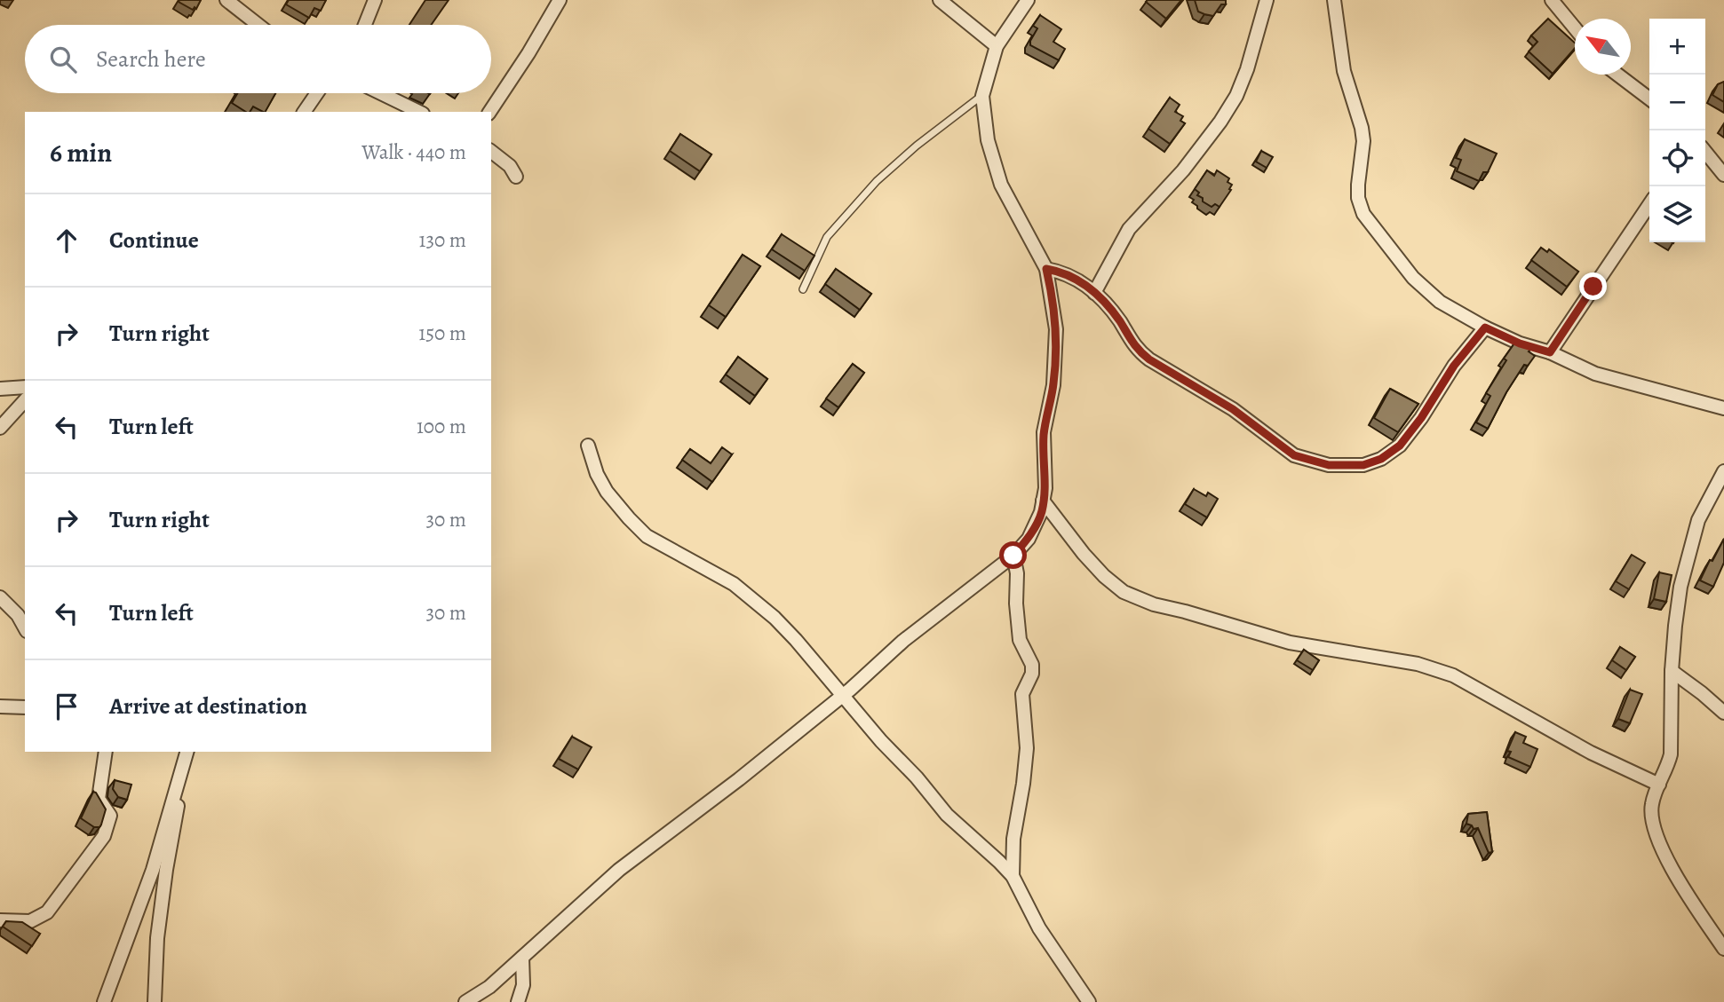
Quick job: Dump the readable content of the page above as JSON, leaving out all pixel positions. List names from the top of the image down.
{
  "north": "top left",
  "page": {
    "map_buttons": ["+", "−"],
    "search": "Search here",
    "heading": ["6 min", "Walk · 440 m"],
    "list": [
      ["Continue", "130 m"],
      ["Turn right", "150 m"],
      ["Turn left", "100 m"],
      ["Turn right", "30 m"],
      ["Turn left", "30 m"],
      "Arrive at destination"
    ]
  }
}
